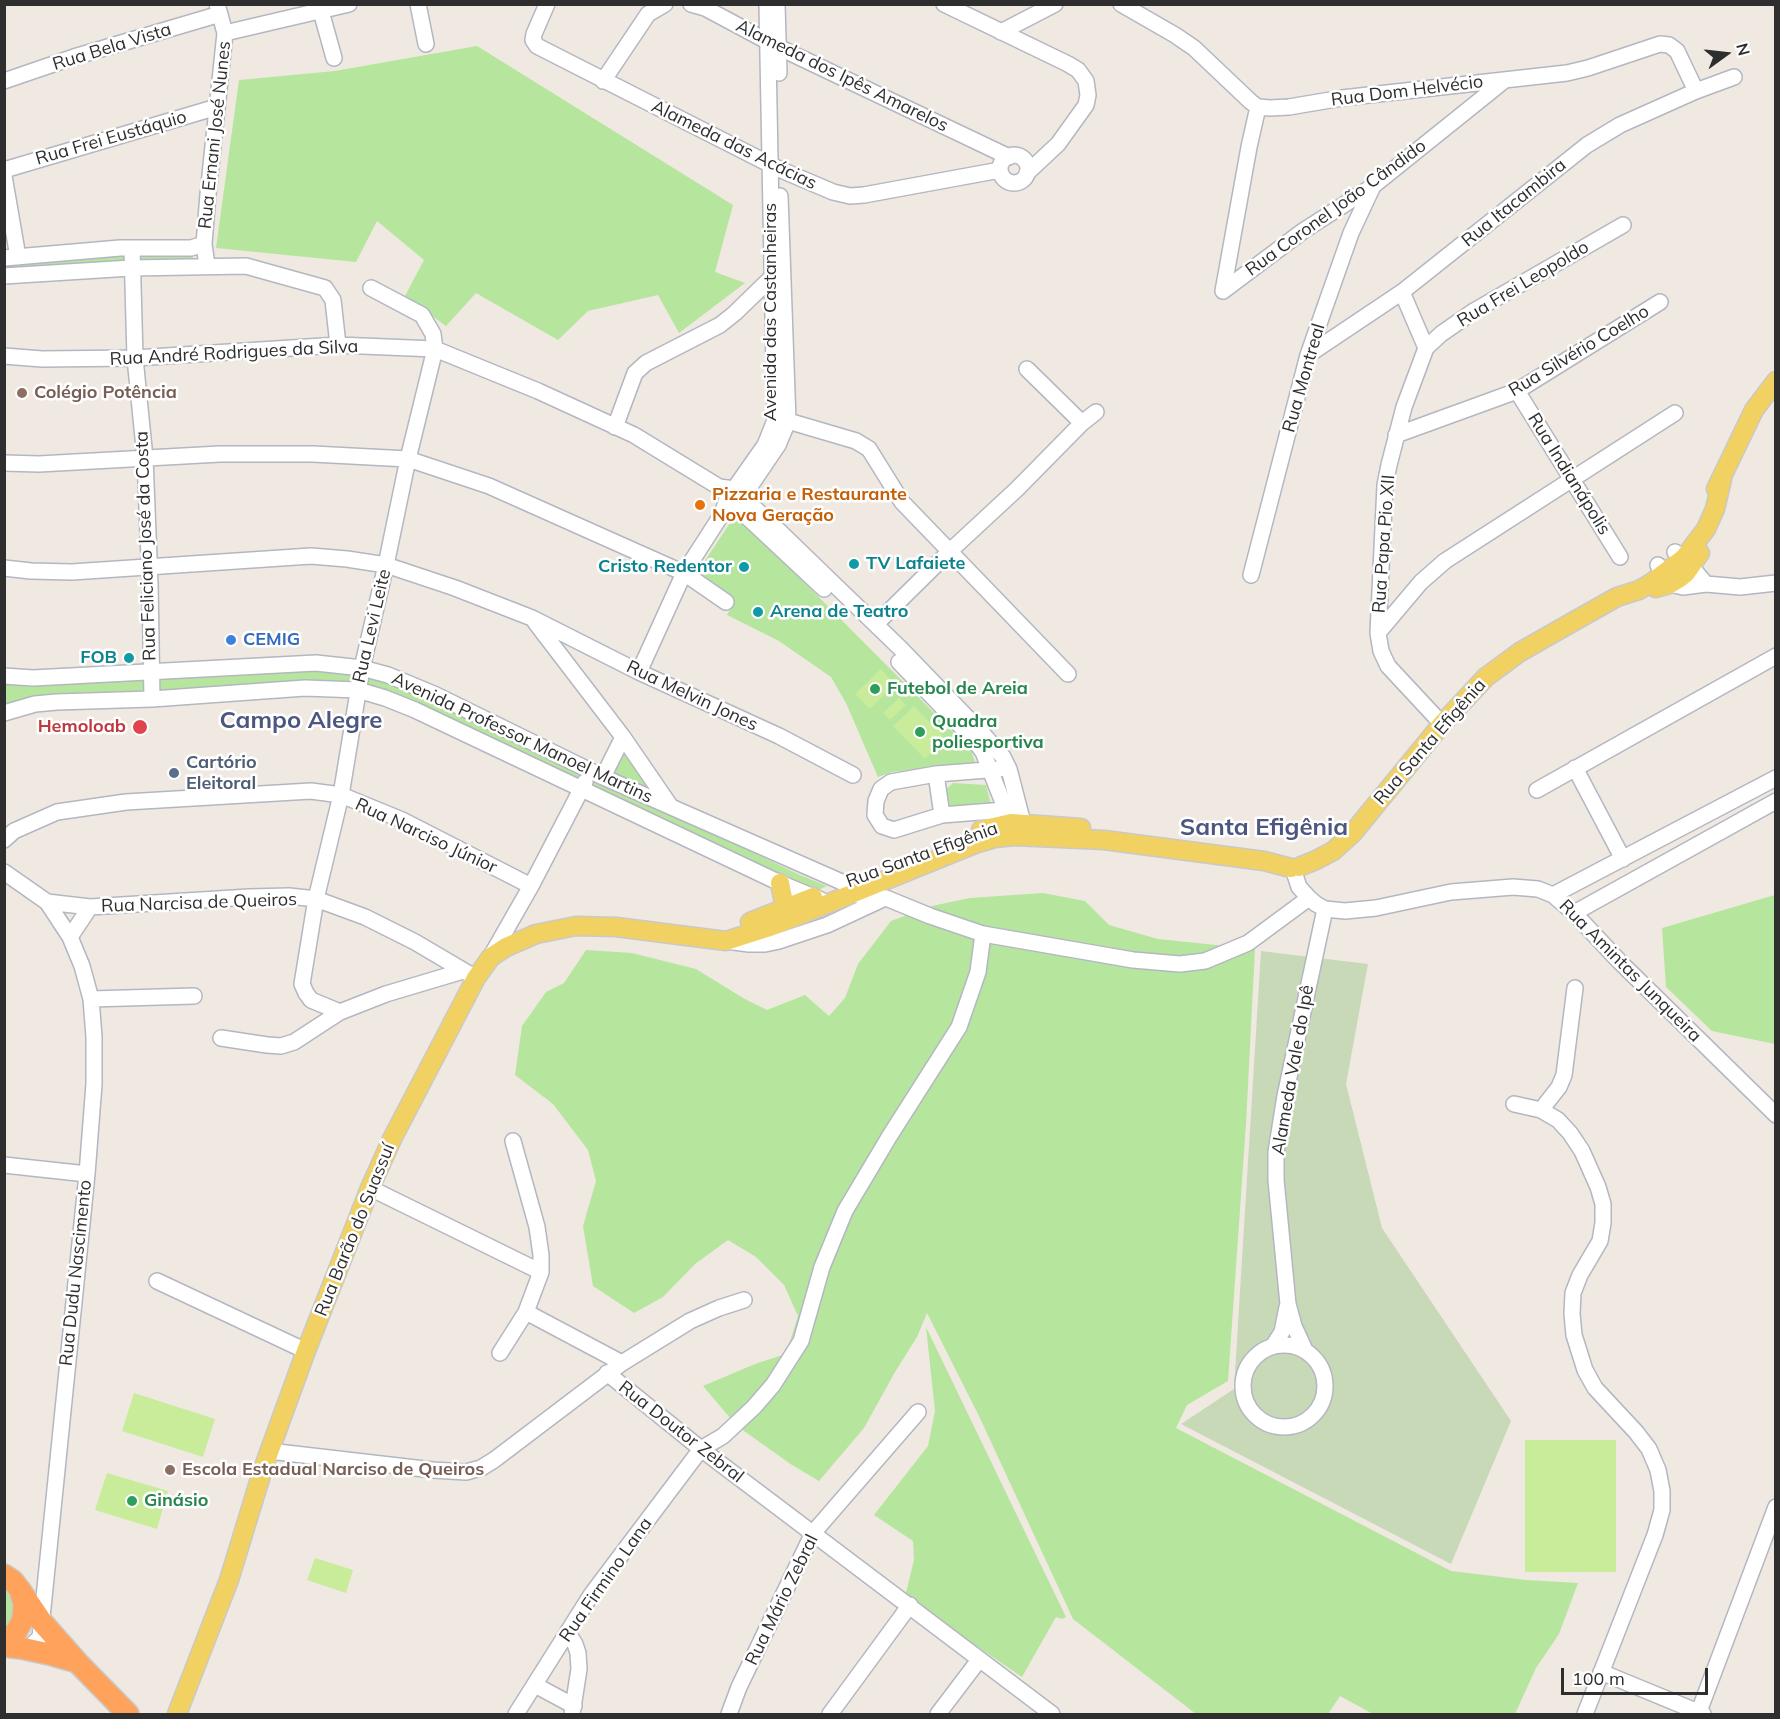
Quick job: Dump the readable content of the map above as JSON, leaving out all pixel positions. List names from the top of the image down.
{
  "streets": {
    "main road": ["Rua Santa Efigênia", "Rua Barão do Suassuí"],
    "street": [
      "Rua Bela Vista",
      "Alameda dos Ipês Amarelos",
      "Rua Dom Helvécio",
      "Rua Ernani José Nunes",
      "Rua Frei Eustáquio",
      "Alameda das Acácias",
      "Rua Itacambira",
      "Rua Coronel João Cândido",
      "Rua Frei Leopoldo",
      "Avenida das Castanheiras",
      "Rua Silvério Coelho",
      "Rua André Rodrigues da Silva",
      "Rua Montreal",
      "Rua Indianápolis",
      "Rua Papa Pio XII",
      "Rua Feliciano José da Costa",
      "Rua Levi Leite",
      "Rua Melvin Jones",
      "Avenida Professor Manoel Martins",
      "Rua Narciso Júnior",
      "Rua Narcisa de Queiros",
      "Rua Amintas Junqueira",
      "Alameda Vale do Ipê",
      "Rua Dudu Nascimento",
      "Rua Doutor Zebral",
      "Rua Firmino Lana",
      "Rua Mário Zebral"
    ]
  },
  "crossings": [
    ["Rua Bela Vista", "Rua Ernani José Nunes"],
    ["Alameda dos Ipês Amarelos", "Alameda das Acácias"],
    ["Alameda dos Ipês Amarelos", "Avenida das Castanheiras"],
    ["Rua Dom Helvécio", "Rua Itacambira"],
    ["Rua Dom Helvécio", "Rua Coronel João Cândido"],
    ["Rua Ernani José Nunes", "Rua Frei Eustáquio"],
    ["Alameda das Acácias", "Avenida das Castanheiras"],
    ["Rua Itacambira", "Rua Montreal"],
    ["Rua Coronel João Cândido", "Rua Montreal"],
    ["Rua Frei Leopoldo", "Rua Papa Pio XII"],
    ["Avenida das Castanheiras", "Rua André Rodrigues da Silva"],
    ["Avenida das Castanheiras", "Rua Melvin Jones"],
    ["Rua Silvério Coelho", "Rua Indianápolis"],
    ["Rua Silvério Coelho", "Rua Papa Pio XII"],
    ["Rua André Rodrigues da Silva", "Rua Feliciano José da Costa"],
    ["Rua André Rodrigues da Silva", "Rua Levi Leite"],
    ["Rua André Rodrigues da Silva", "Rua Santa Efigênia"],
    ["Rua Papa Pio XII", "Rua Santa Efigênia"],
    ["Rua Feliciano José da Costa", "Rua Melvin Jones"],
    ["Rua Feliciano José da Costa", "Avenida Professor Manoel Martins"],
    ["Rua Levi Leite", "Rua Melvin Jones"],
    ["Rua Levi Leite", "Avenida Professor Manoel Martins"],
    ["Rua Levi Leite", "Rua Narciso Júnior"],
    ["Rua Levi Leite", "Rua Narcisa de Queiros"],
    ["Avenida Professor Manoel Martins", "Rua Santa Efigênia"],
    ["Avenida Professor Manoel Martins", "Rua Barão do Suassuí"],
    ["Rua Santa Efigênia", "Rua Barão do Suassuí"],
    ["Rua Narciso Júnior", "Rua Barão do Suassuí"],
    ["Rua Narcisa de Queiros", "Rua Barão do Suassuí"],
    ["Rua Narcisa de Queiros", "Rua Dudu Nascimento"],
    ["Rua Amintas Junqueira", "Alameda Vale do Ipê"],
    ["Rua Barão do Suassuí", "Rua Doutor Zebral"],
    ["Rua Doutor Zebral", "Rua Firmino Lana"],
    ["Rua Doutor Zebral", "Rua Mário Zebral"]
  ],
  "districts": ["Campo Alegre", "Santa Efigênia"],
  "places": [
    "Colégio Potência",
    "Pizzaria e Restaurante Nova Geração",
    "TV Lafaiete",
    "Cristo Redentor",
    "Arena de Teatro",
    "CEMIG",
    "FOB",
    "Futebol de Areia",
    "Hemoloab",
    "Quadra poliesportiva",
    "Cartório Eleitoral",
    "Escola Estadual Narciso de Queiros",
    "Ginásio"
  ],
  "scale_bar": "100 m",
  "north": "right"
}
